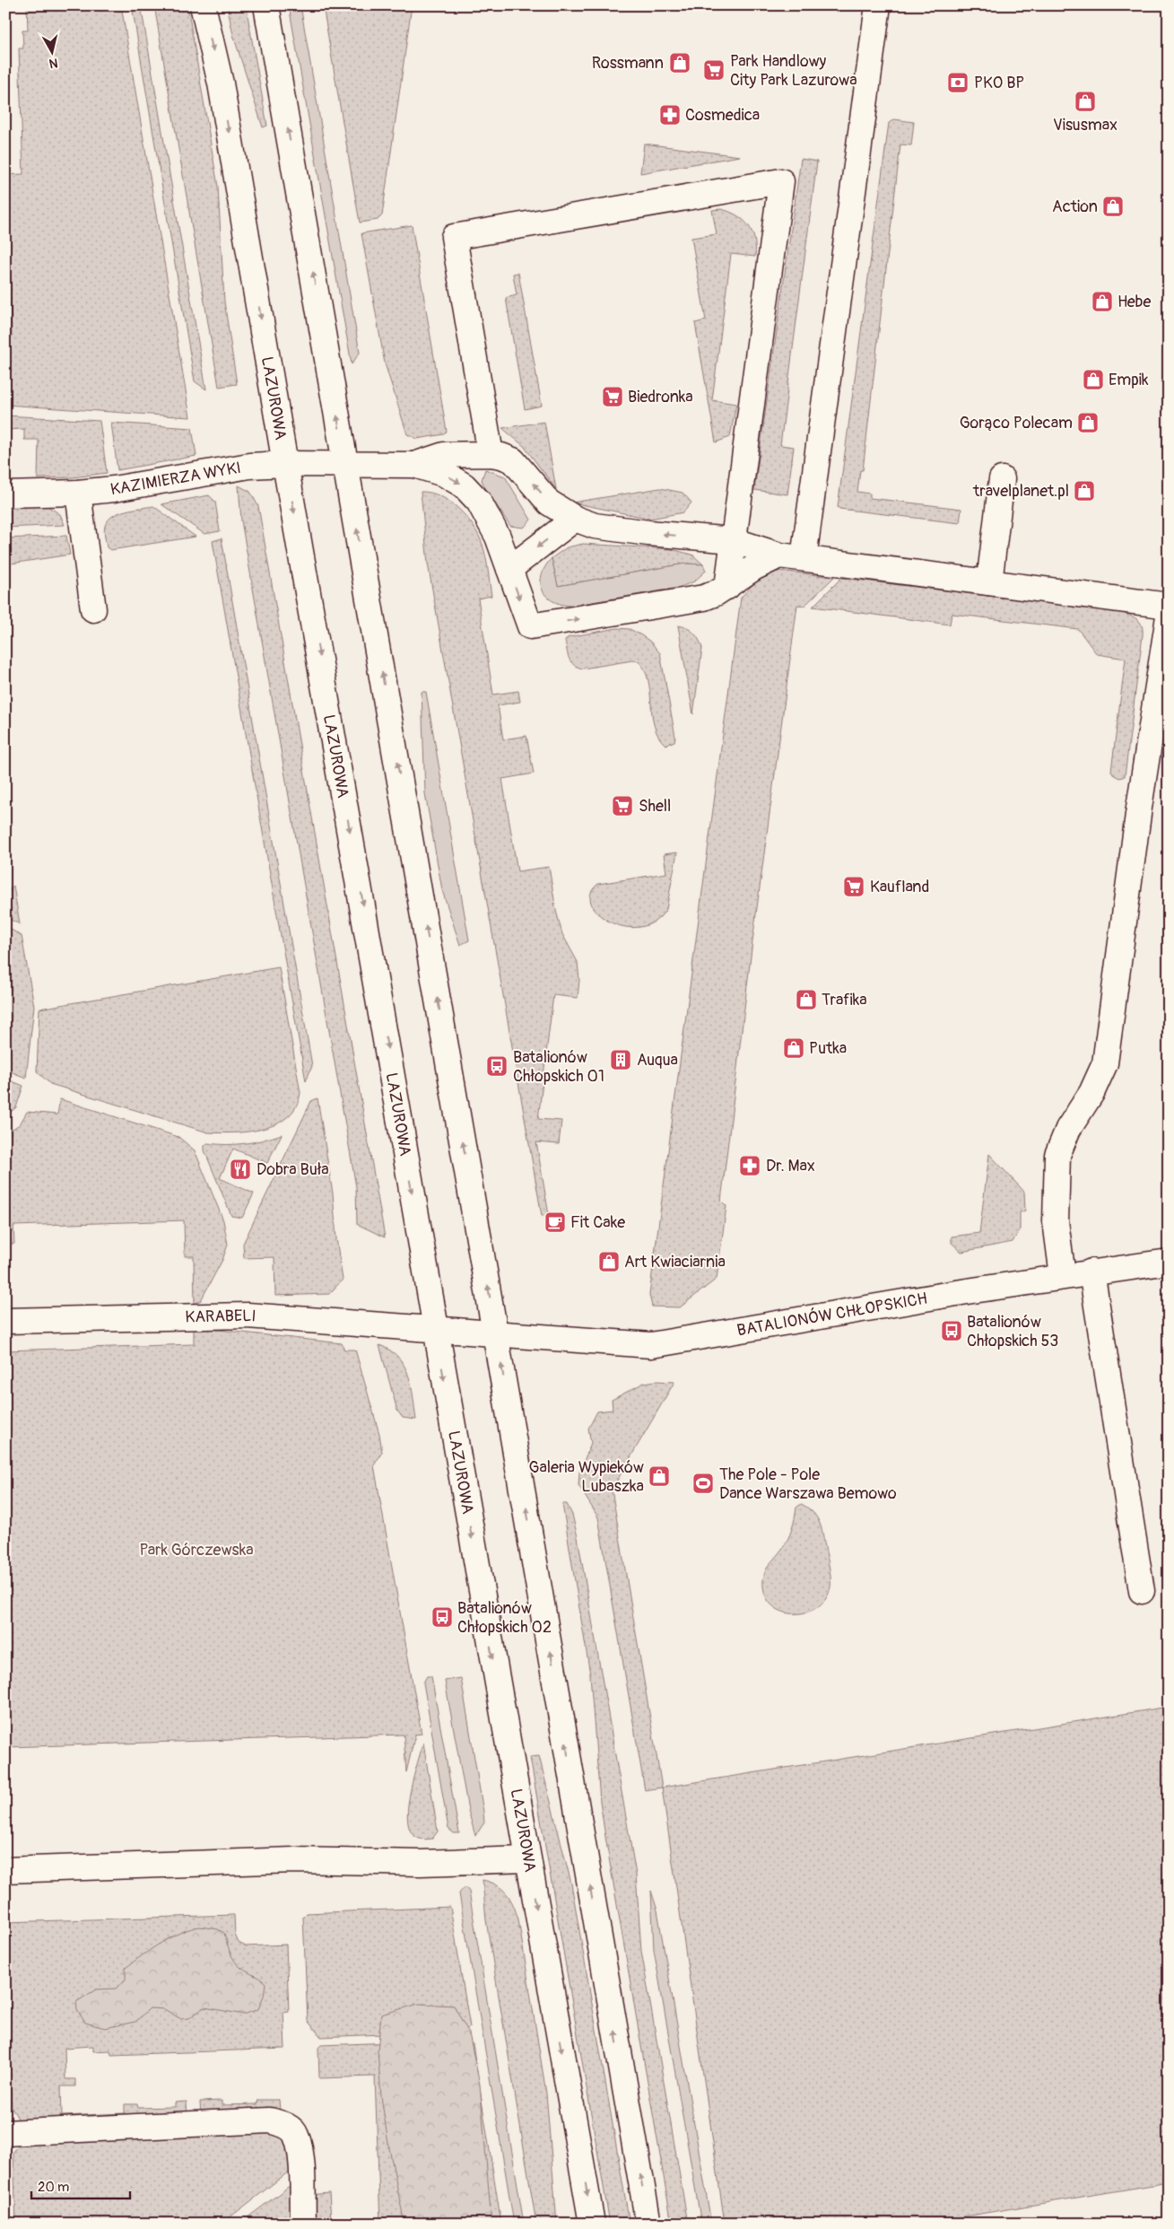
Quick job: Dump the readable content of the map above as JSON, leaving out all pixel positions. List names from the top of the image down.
{
  "streets": {
    "main road": [
      "LAZUROWA",
      "KAZIMIERZA WYKI",
      "BATALIONÓW CHŁOPSKICH",
      "KARABELI"
    ]
  },
  "crossings": [
    ["LAZUROWA", "KAZIMIERZA WYKI"],
    ["LAZUROWA", "BATALIONÓW CHŁOPSKICH"],
    ["LAZUROWA", "KARABELI"],
    ["BATALIONÓW CHŁOPSKICH", "KARABELI"]
  ],
  "parks": ["Park Górczewska"],
  "places": {
    "shop": [
      "Rossmann",
      "Visusmax",
      "Action",
      "Hebe",
      "Empik",
      "Gorąco Polecam",
      "travelplanet.pl",
      "Trafika",
      "Putka",
      "Art Kwiaciarnia",
      "Galeria Wypieków Lubaszka"
    ],
    "supermarket": [
      "Park Handlowy City Park Lazurowa",
      "Biedronka",
      "Shell",
      "Kaufland"
    ],
    "bank": ["PKO BP"],
    "pharmacy": ["Cosmedica", "Dr. Max"],
    "building": ["Auqua"],
    "bus stop": ["Batalionów Chłopskich 01", "Batalionów Chłopskich 53", "Batalionów Chłopskich 02"],
    "restaurant": ["Dobra Buła"],
    "cafe": ["Fit Cake"],
    "sports": ["The Pole - Pole Dance Warszawa Bemowo"]
  },
  "scale_bar": "20 m",
  "north": "bottom"
}
